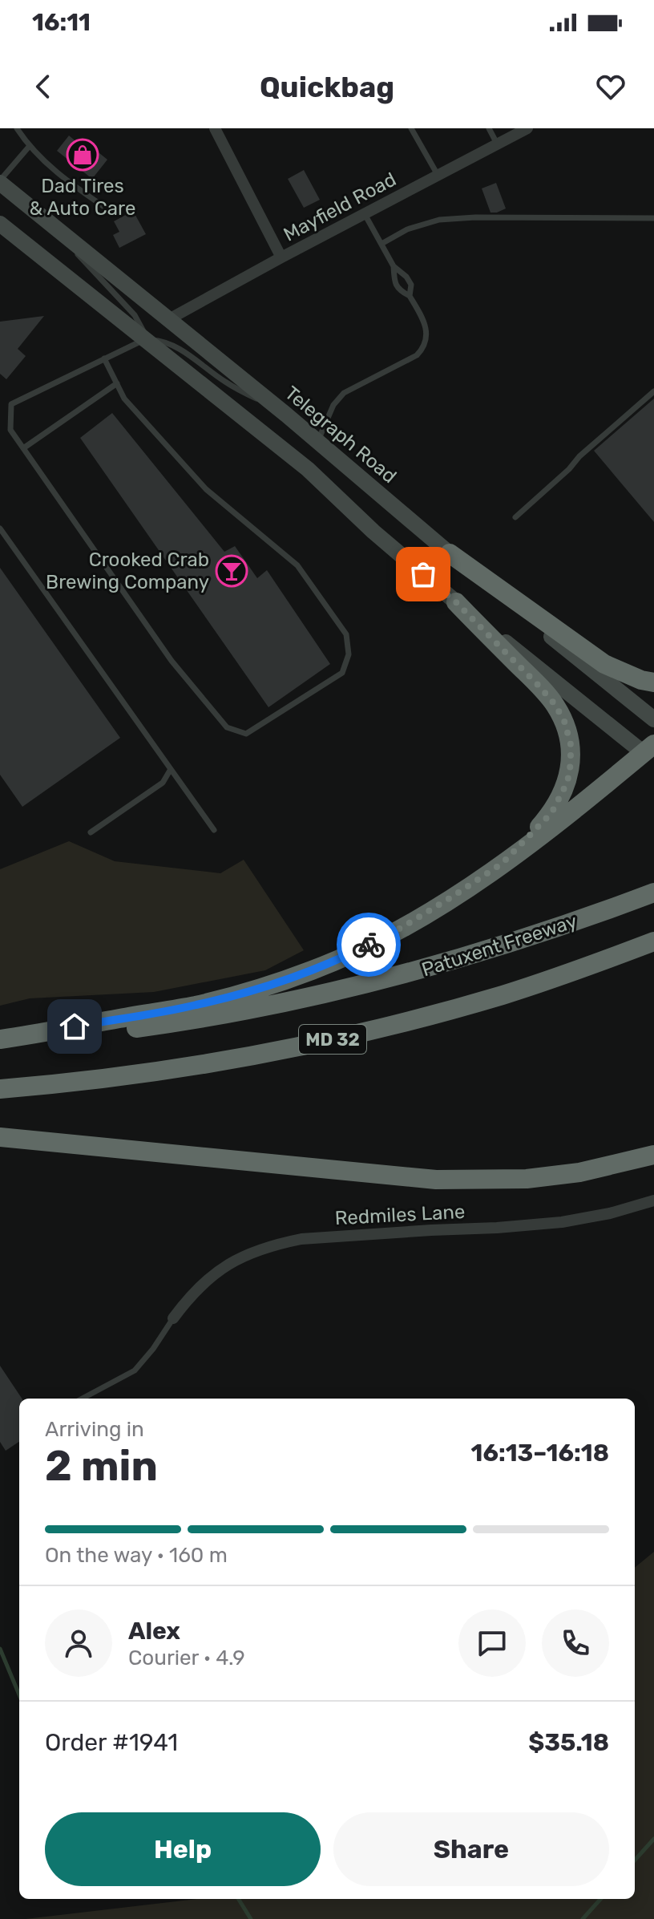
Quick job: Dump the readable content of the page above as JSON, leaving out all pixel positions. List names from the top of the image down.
{
  "streets": {
    "highway": ["Patuxent Freeway", "MD 32"],
    "main road": ["Telegraph Road"],
    "street": ["Mayfield Road", "Redmiles Lane"]
  },
  "crossings": [
    ["Mayfield Road", "Telegraph Road"]
  ],
  "places": {
    "shop": ["Dad Tires & Auto Care"],
    "bar": ["Crooked Crab Brewing Company"]
  },
  "page": {
    "status": "16:11",
    "header": "Quickbag",
    "heading": ["2 min", "Arriving in", "16:13–16:18"],
    "panel": [
      "Alex",
      "Courier · 4.9",
      "Order #1941",
      "$35.18"
    ],
    "bar": "On the way · 160 m",
    "buttons": ["Help", "Share"]
  }
}
